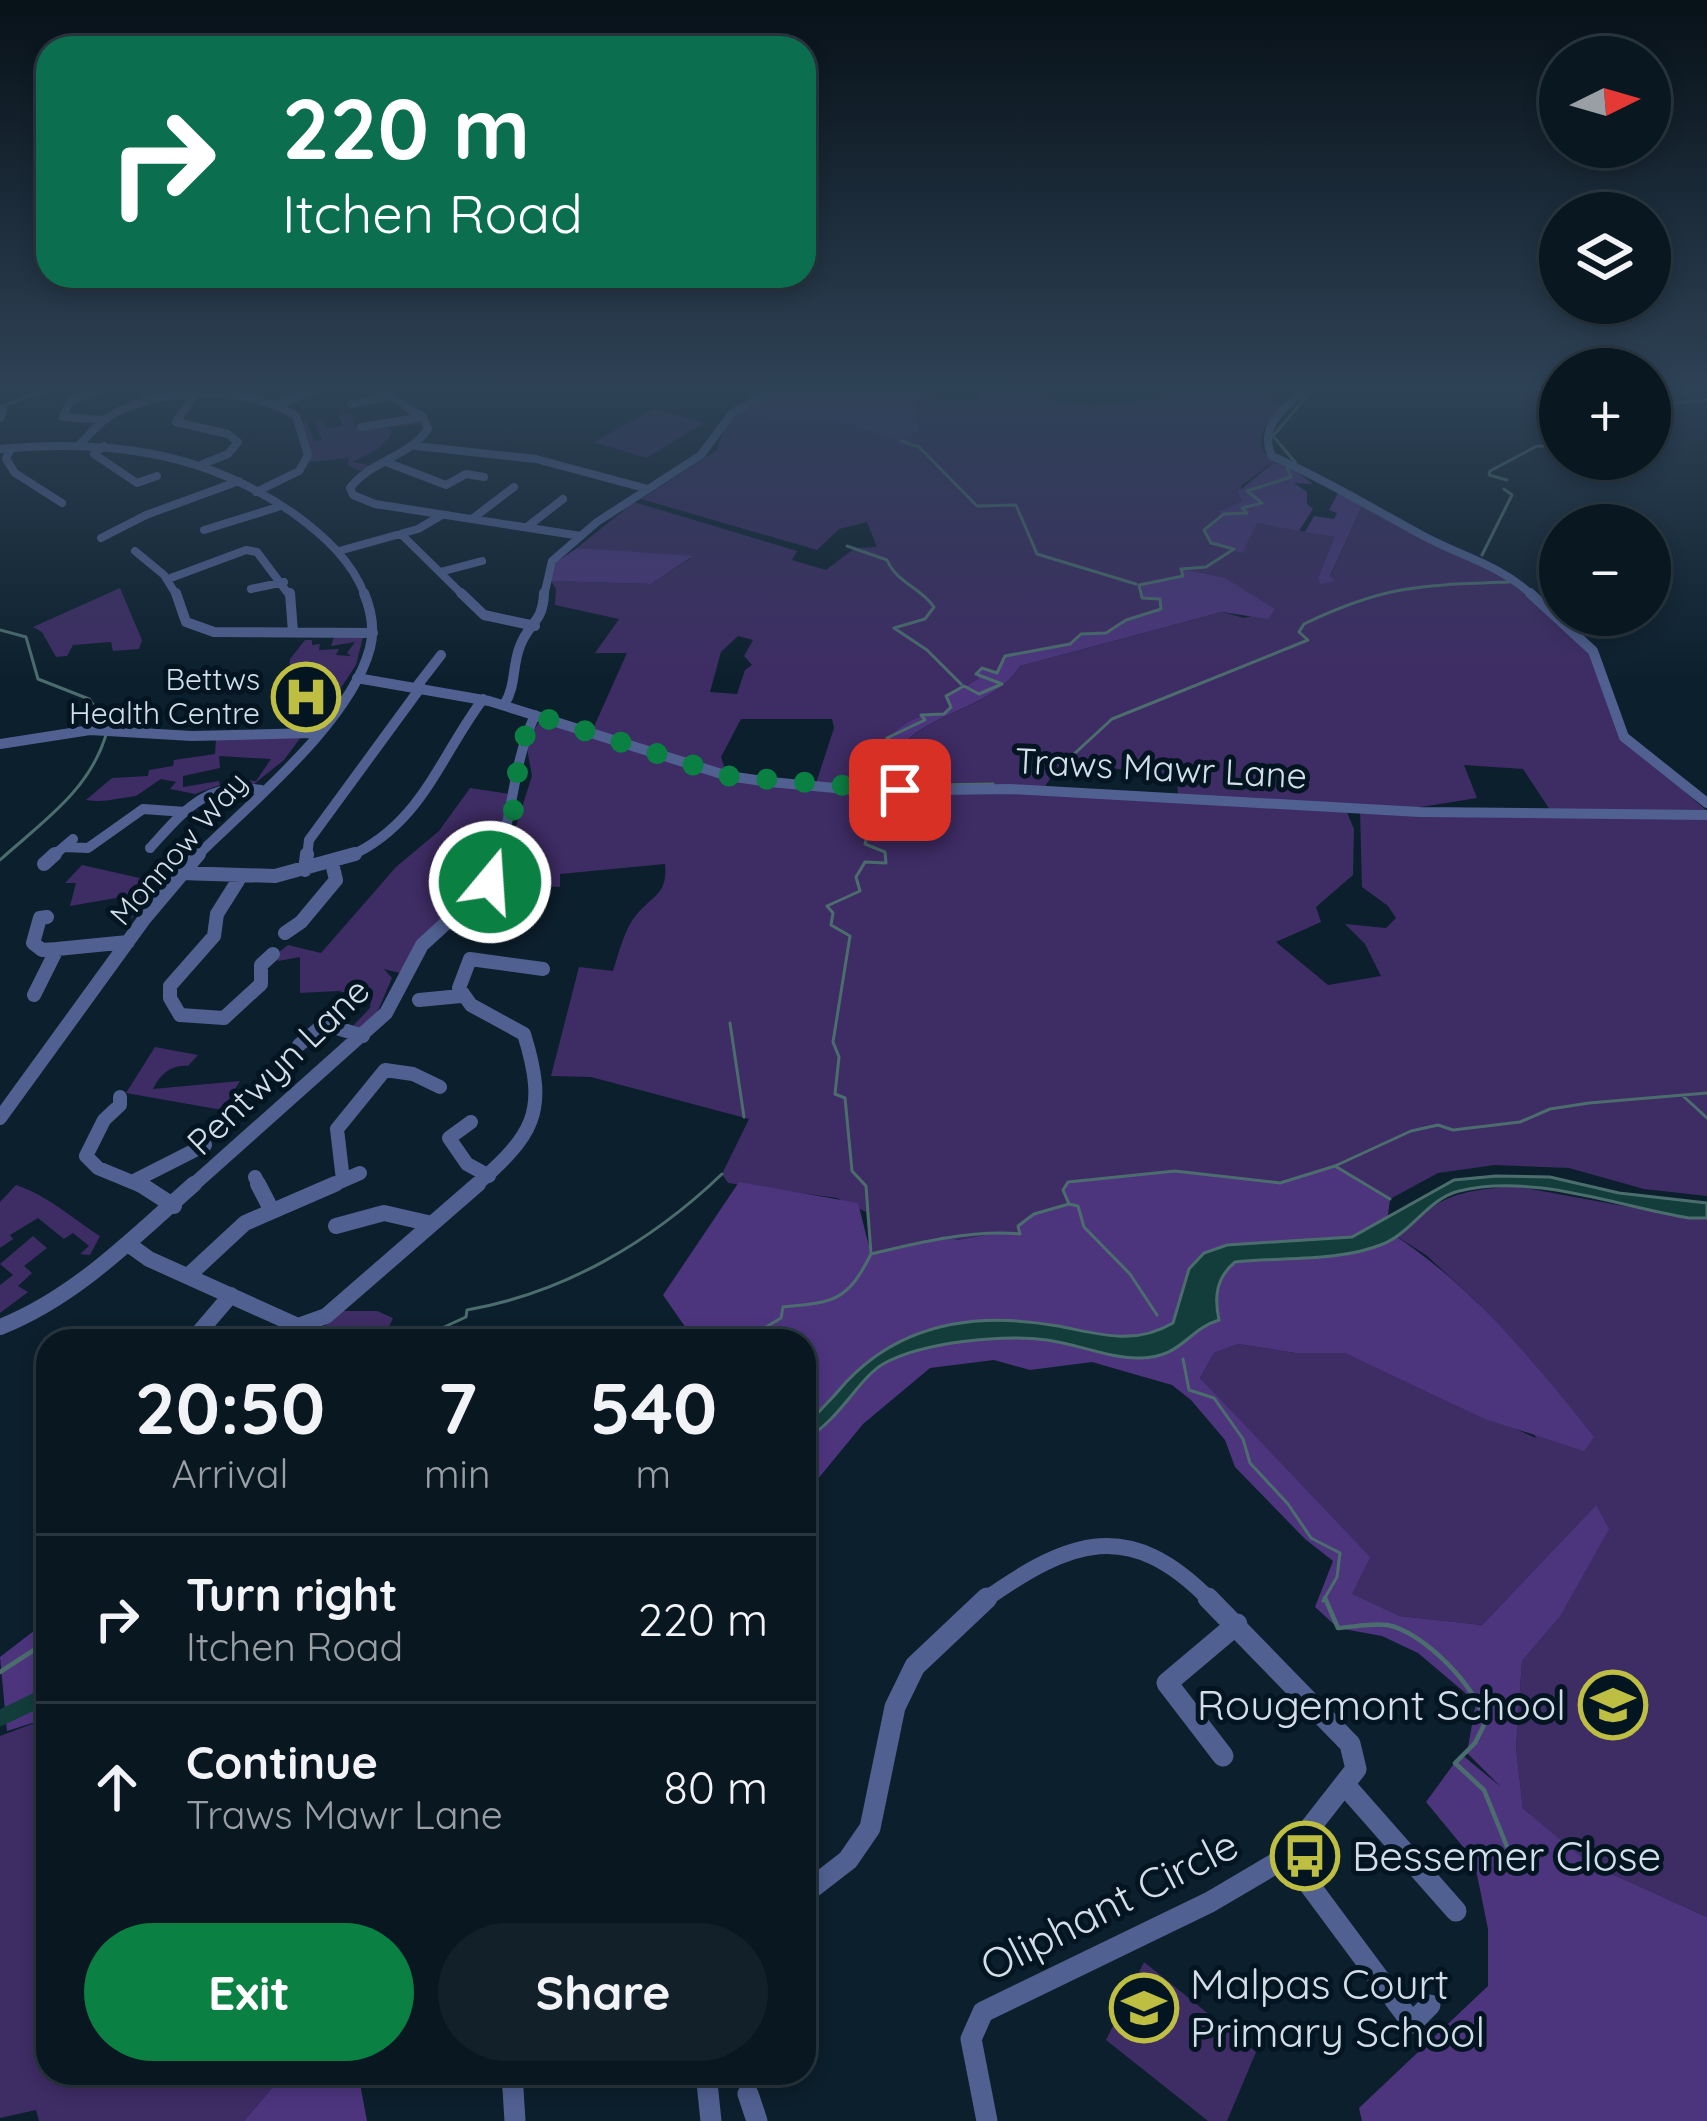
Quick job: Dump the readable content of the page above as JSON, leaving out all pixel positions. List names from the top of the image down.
{
  "streets": {
    "street": [
      "Traws Mawr Lane",
      "Monnow Way",
      "Pentwyn Lane",
      "Oliphant Circle"
    ]
  },
  "crossings": [
    ["Traws Mawr Lane", "Monnow Way"],
    ["Traws Mawr Lane", "Pentwyn Lane"]
  ],
  "places": {
    "hospital": ["Bettws Health Centre"],
    "school or university": ["Rougemont School", "Malpas Court Primary School"],
    "bus stop": ["Bessemer Close"]
  },
  "north": "right",
  "page": {
    "map_buttons": ["+", "−"],
    "turn": ["220 m", "Itchen Road"],
    "eta": [
      "20:50",
      "Arrival",
      "7",
      "min",
      "540",
      "m"
    ],
    "list": [
      {
        "name": "Turn right",
        "note": "Itchen Road",
        "value": "220 m"
      },
      {
        "name": "Continue",
        "note": "Traws Mawr Lane",
        "value": "80 m"
      }
    ],
    "buttons": ["Exit", "Share"]
  }
}
